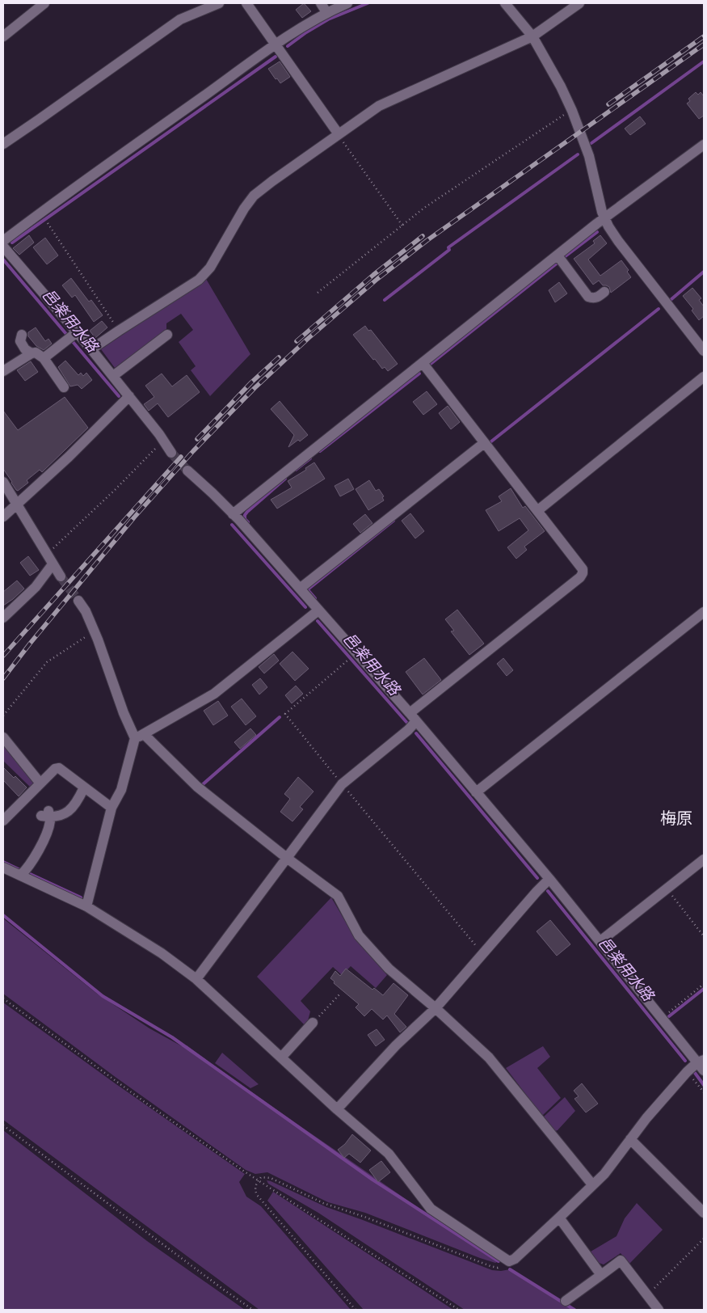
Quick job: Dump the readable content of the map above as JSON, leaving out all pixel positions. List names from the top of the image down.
{
  "districts": ["梅原"],
  "water": ["邑楽用水路"]
}
